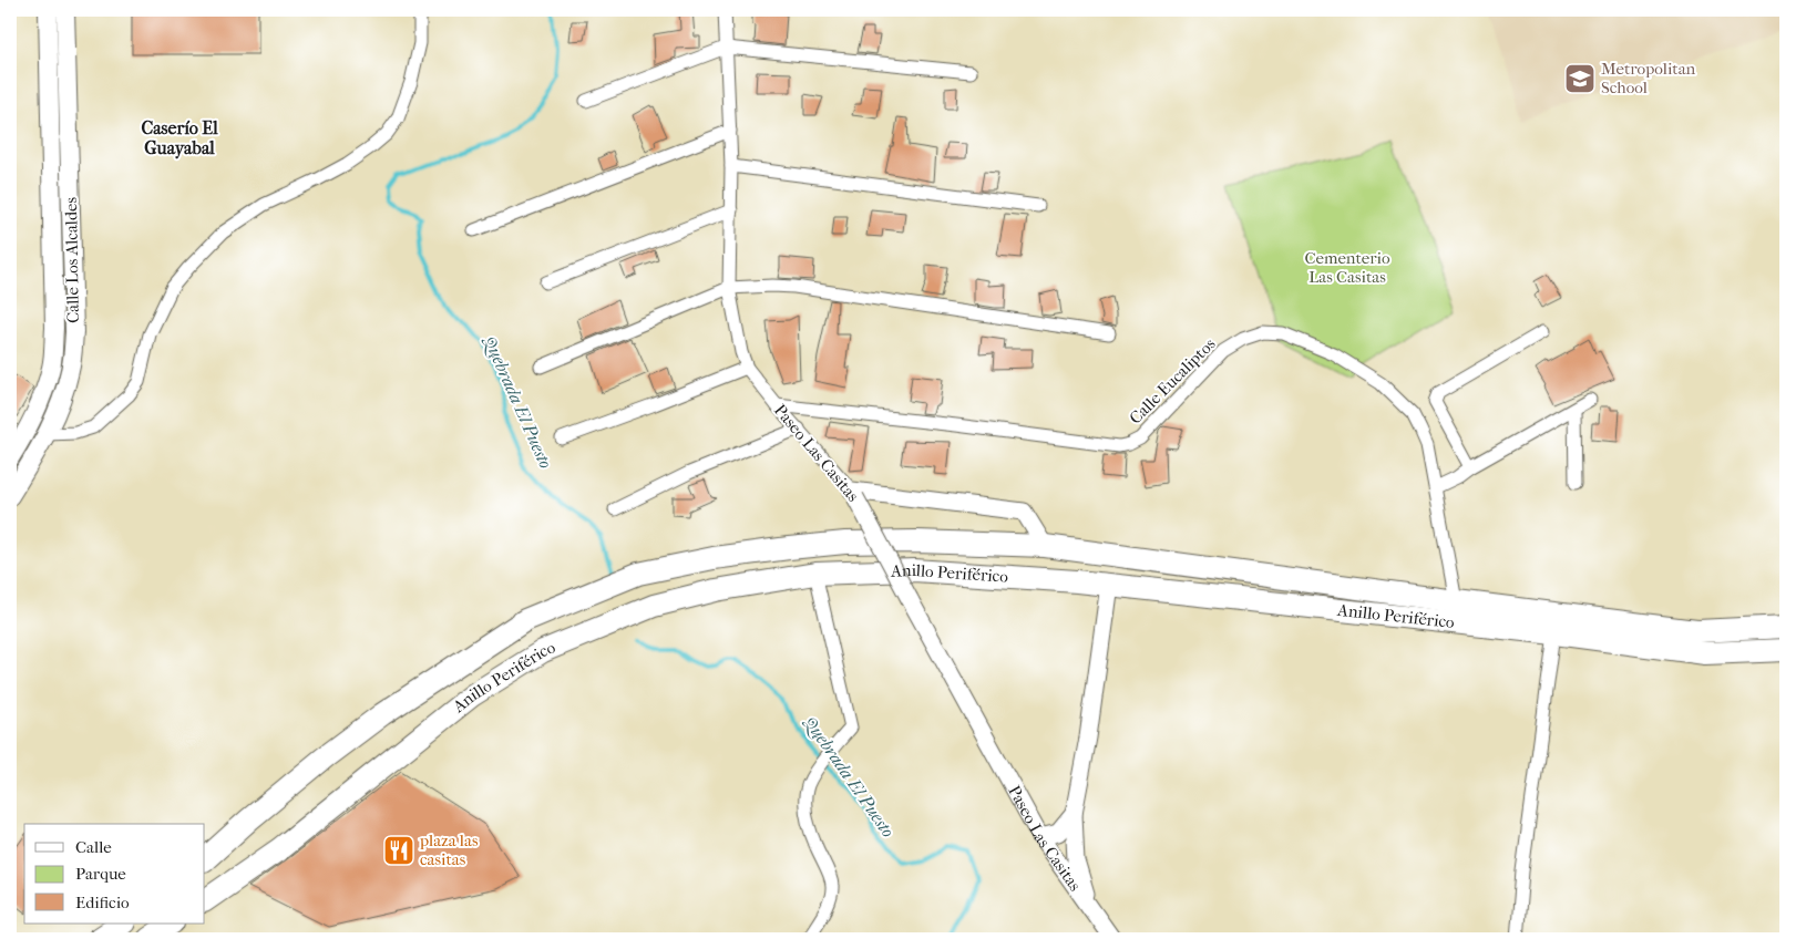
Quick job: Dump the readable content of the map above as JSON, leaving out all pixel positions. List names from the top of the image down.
{
  "streets": {
    "highway": ["Anillo Periférico"],
    "main road": ["Calle Los Alcaldes"],
    "street": ["Calle Eucaliptos", "Paseo Las Casitas"]
  },
  "crossings": [
    ["Calle Eucaliptos", "Paseo Las Casitas"],
    ["Calle Eucaliptos", "Anillo Periférico"]
  ],
  "districts": ["Caserío El Guayabal"],
  "water": ["Quebrada El Puesto"],
  "parks": ["Cementerio Las Casitas"],
  "places": {
    "school or university": ["Metropolitan School"],
    "restaurant": ["plaza las casitas"]
  },
  "legend": ["Calle", "Parque", "Edificio"]
}
